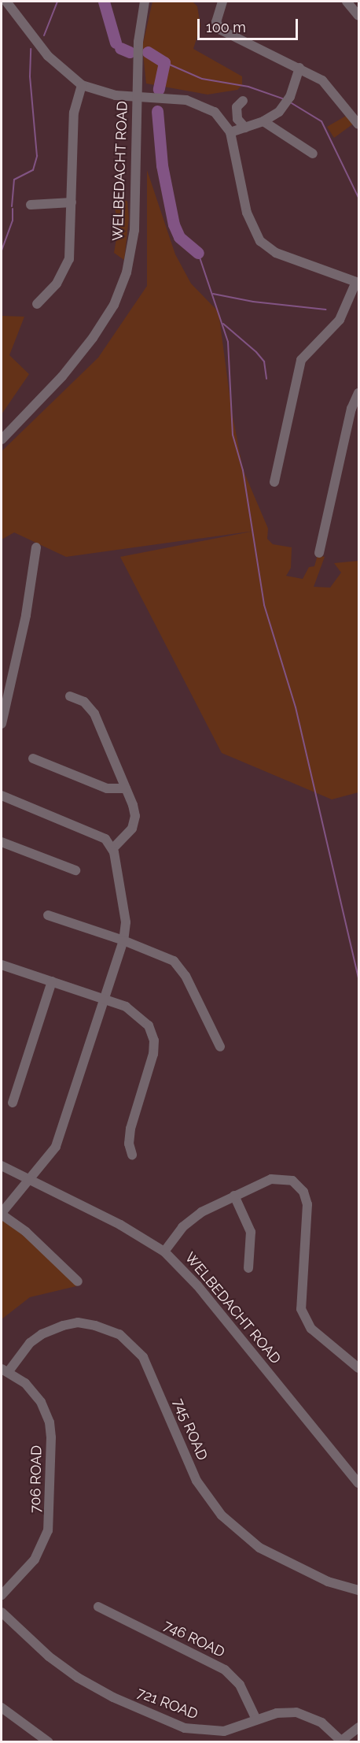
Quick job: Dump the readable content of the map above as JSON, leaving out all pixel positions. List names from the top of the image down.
{
  "streets": {
    "street": [
      "WELBEDACHT ROAD",
      "745 ROAD",
      "706 ROAD",
      "746 ROAD",
      "721 ROAD"
    ]
  },
  "crossings": [
    ["745 ROAD", "706 ROAD"],
    ["746 ROAD", "721 ROAD"]
  ],
  "scale_bar": "100 m"
}
